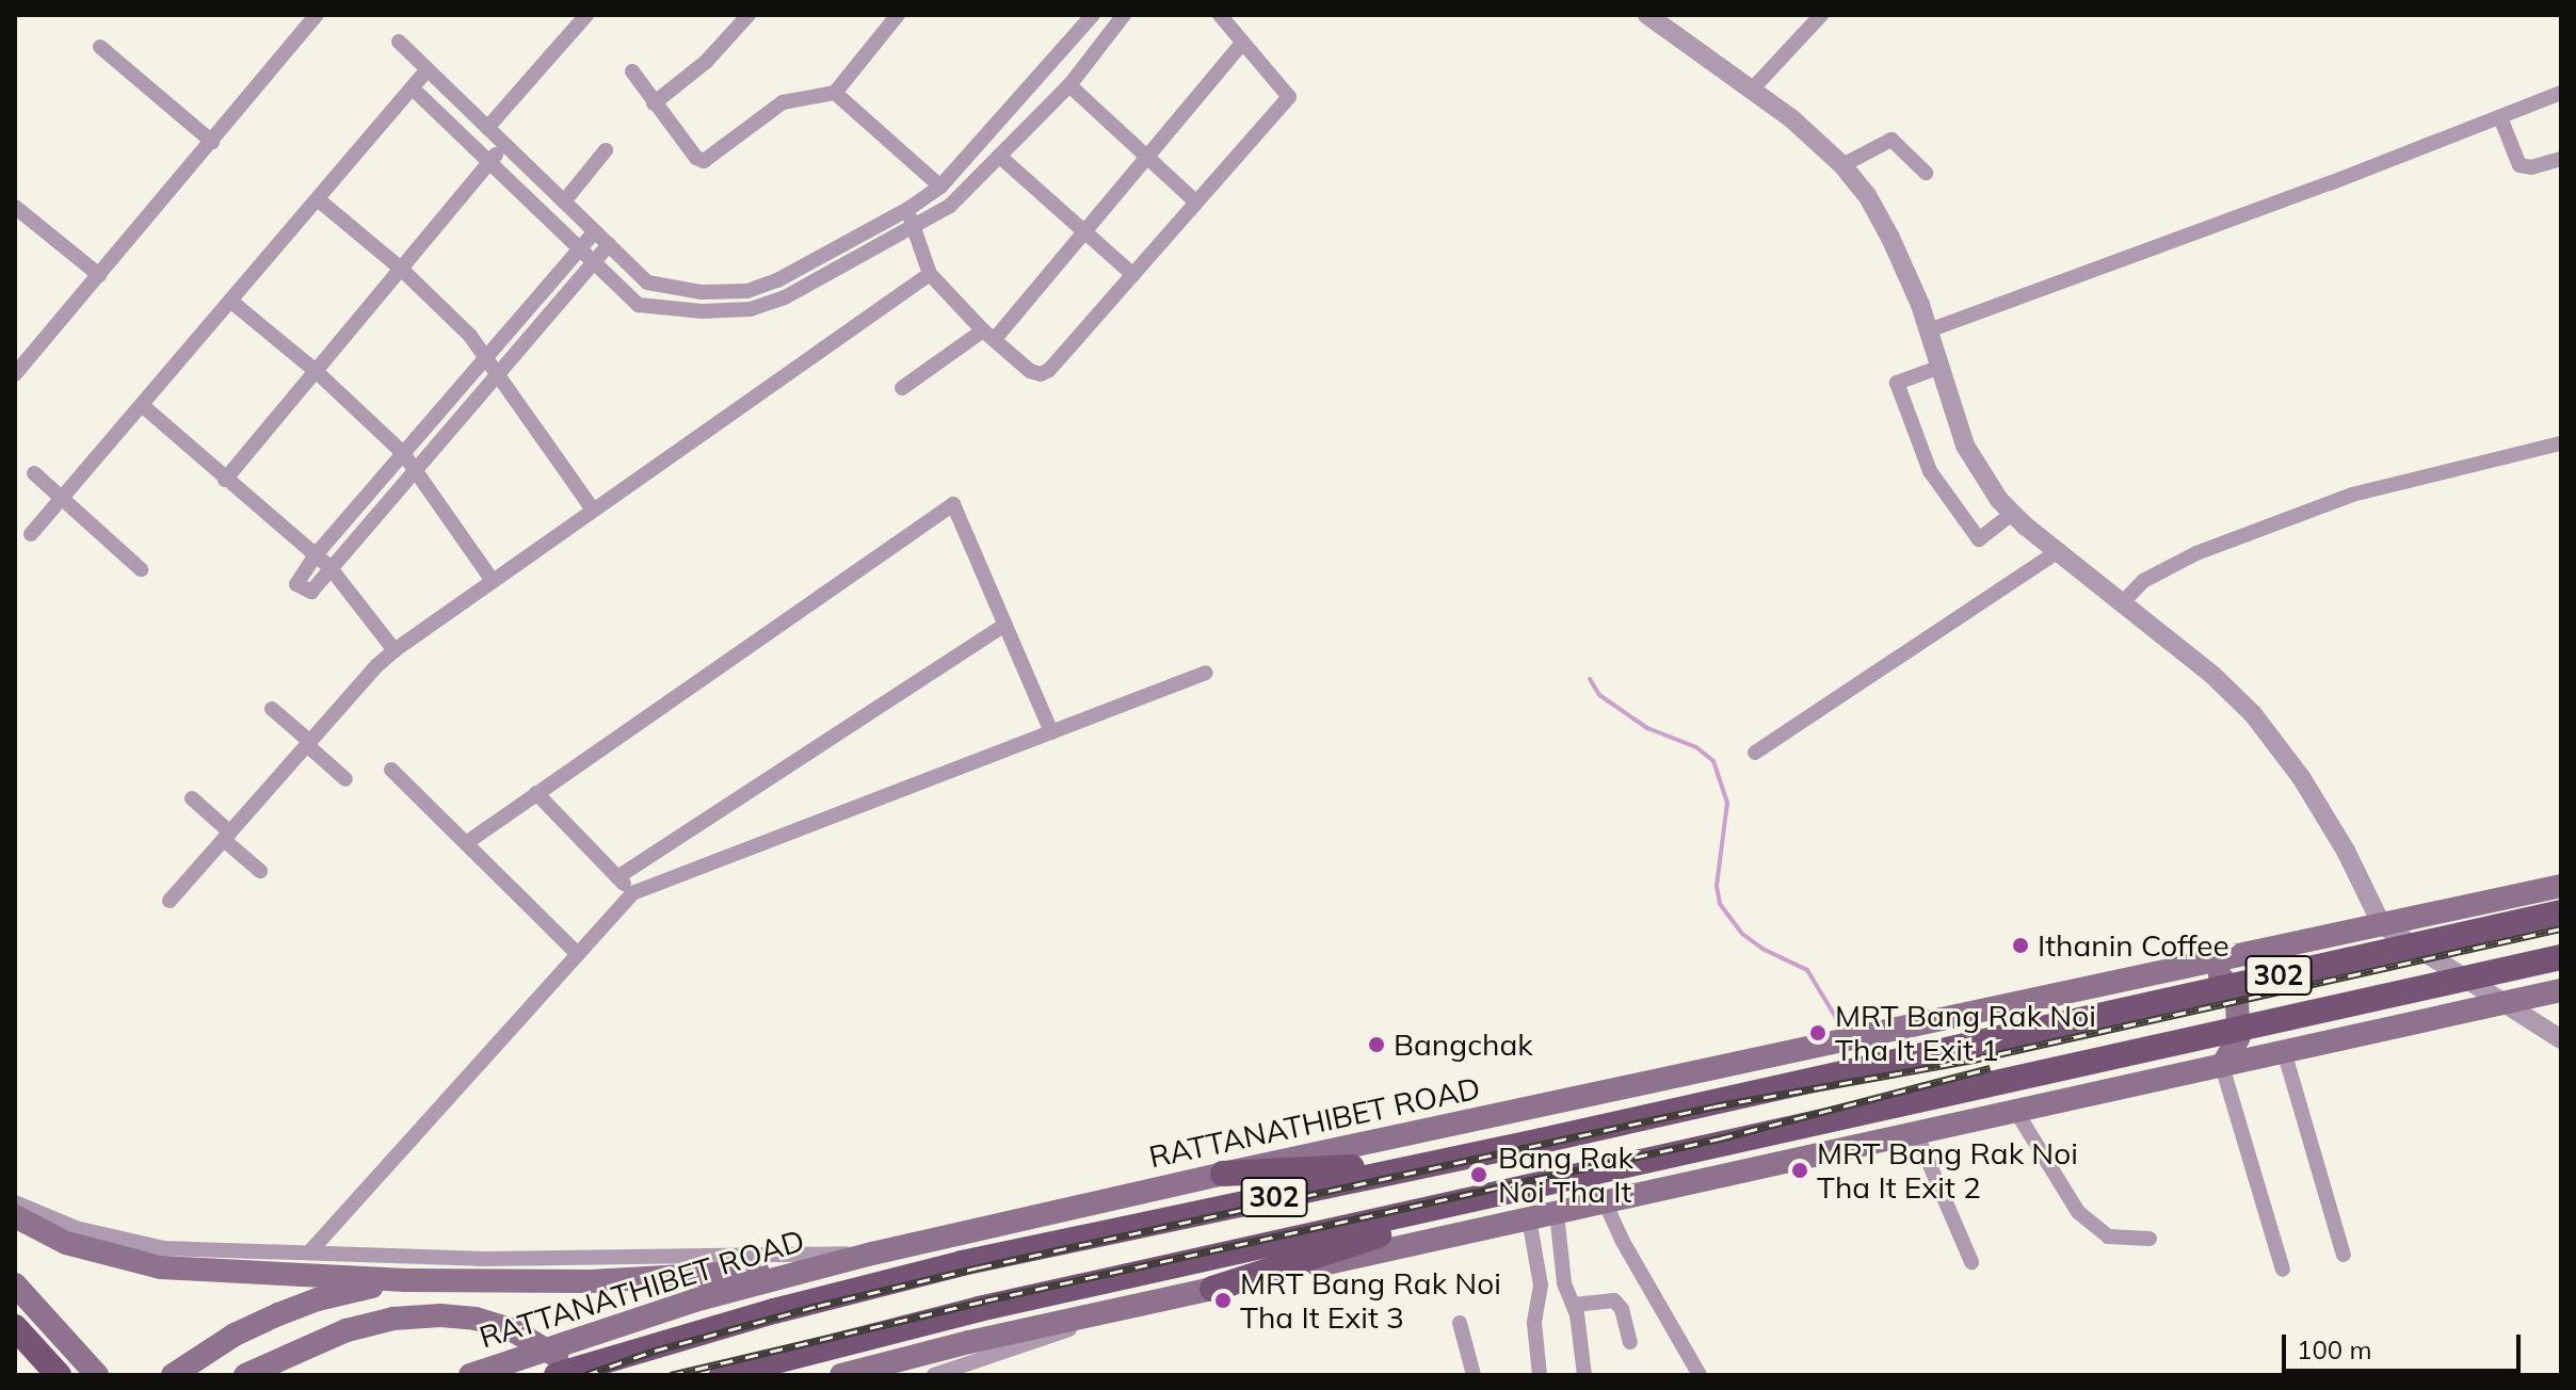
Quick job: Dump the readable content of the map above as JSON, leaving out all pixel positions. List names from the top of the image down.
{
  "streets": {
    "main road": ["302", "RATTANATHIBET ROAD"]
  },
  "places": [
    "Ithanin Coffee",
    "MRT Bang Rak Noi Tha It Exit 1",
    "Bangchak",
    "MRT Bang Rak Noi Tha It Exit 2",
    "Bang Rak Noi Tha It",
    "MRT Bang Rak Noi Tha It Exit 3"
  ],
  "scale_bar": "100 m"
}
